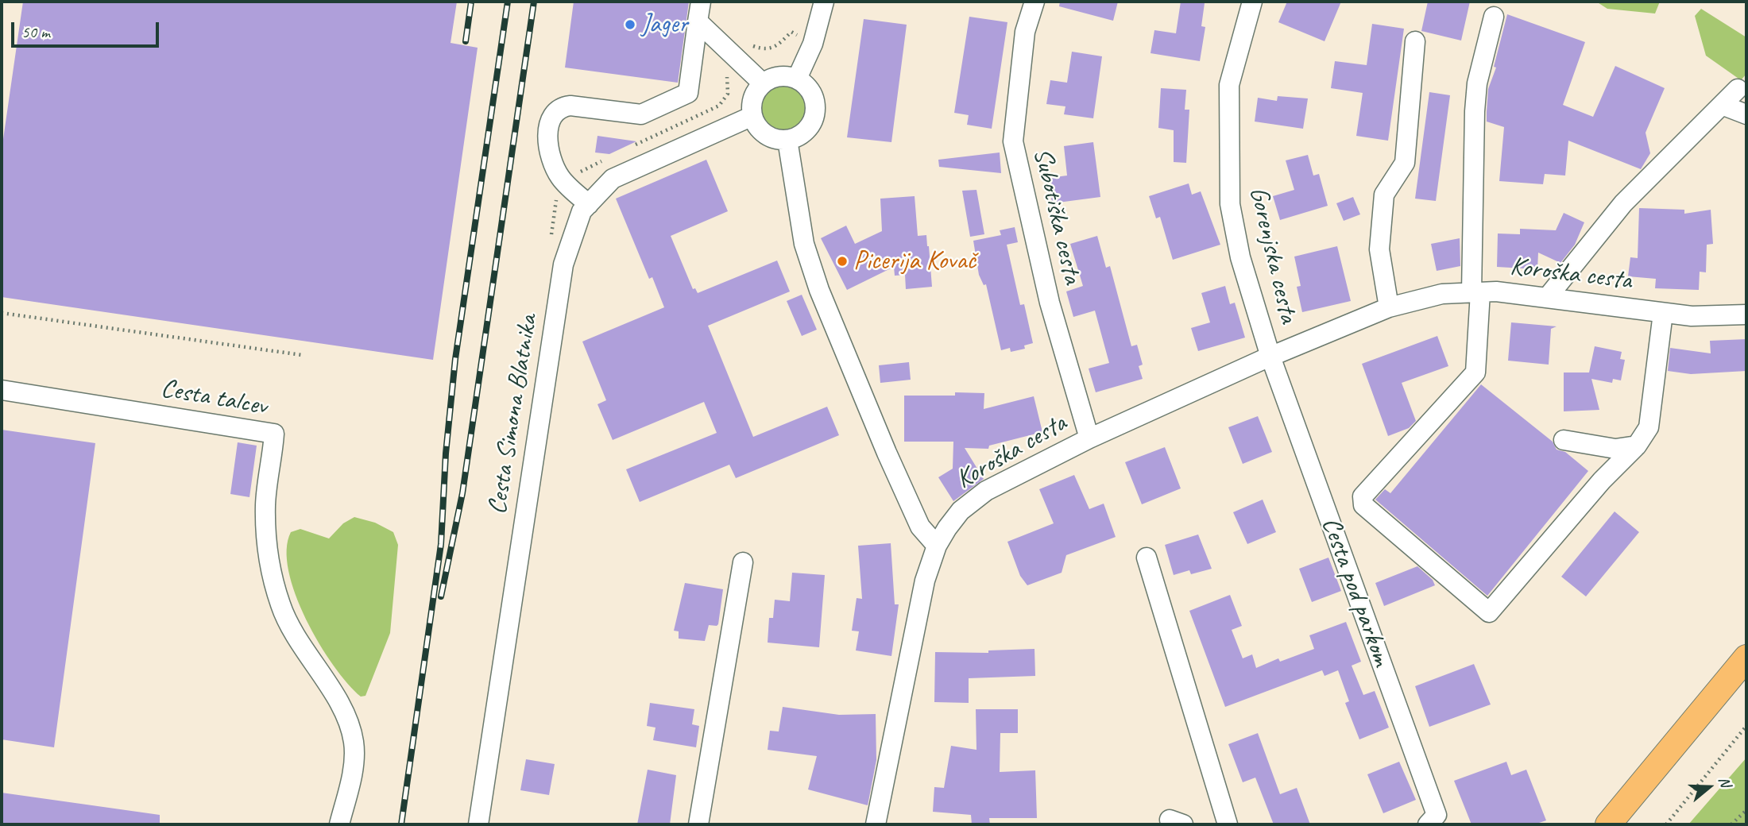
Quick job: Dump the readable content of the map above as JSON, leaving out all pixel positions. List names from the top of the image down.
{
  "streets": {
    "street": [
      "Subotiška cesta",
      "Gorenjska cesta",
      "Koroška cesta",
      "Cesta talcev",
      "Cesta Simona Blatnika",
      "Cesta pod parkom"
    ]
  },
  "crossings": [
    ["Subotiška cesta", "Koroška cesta"],
    ["Gorenjska cesta", "Koroška cesta"],
    ["Gorenjska cesta", "Cesta pod parkom"],
    ["Koroška cesta", "Cesta pod parkom"]
  ],
  "places": ["Jager", "Picerija Kovač"],
  "scale_bar": "50 m",
  "north": "right"
}
